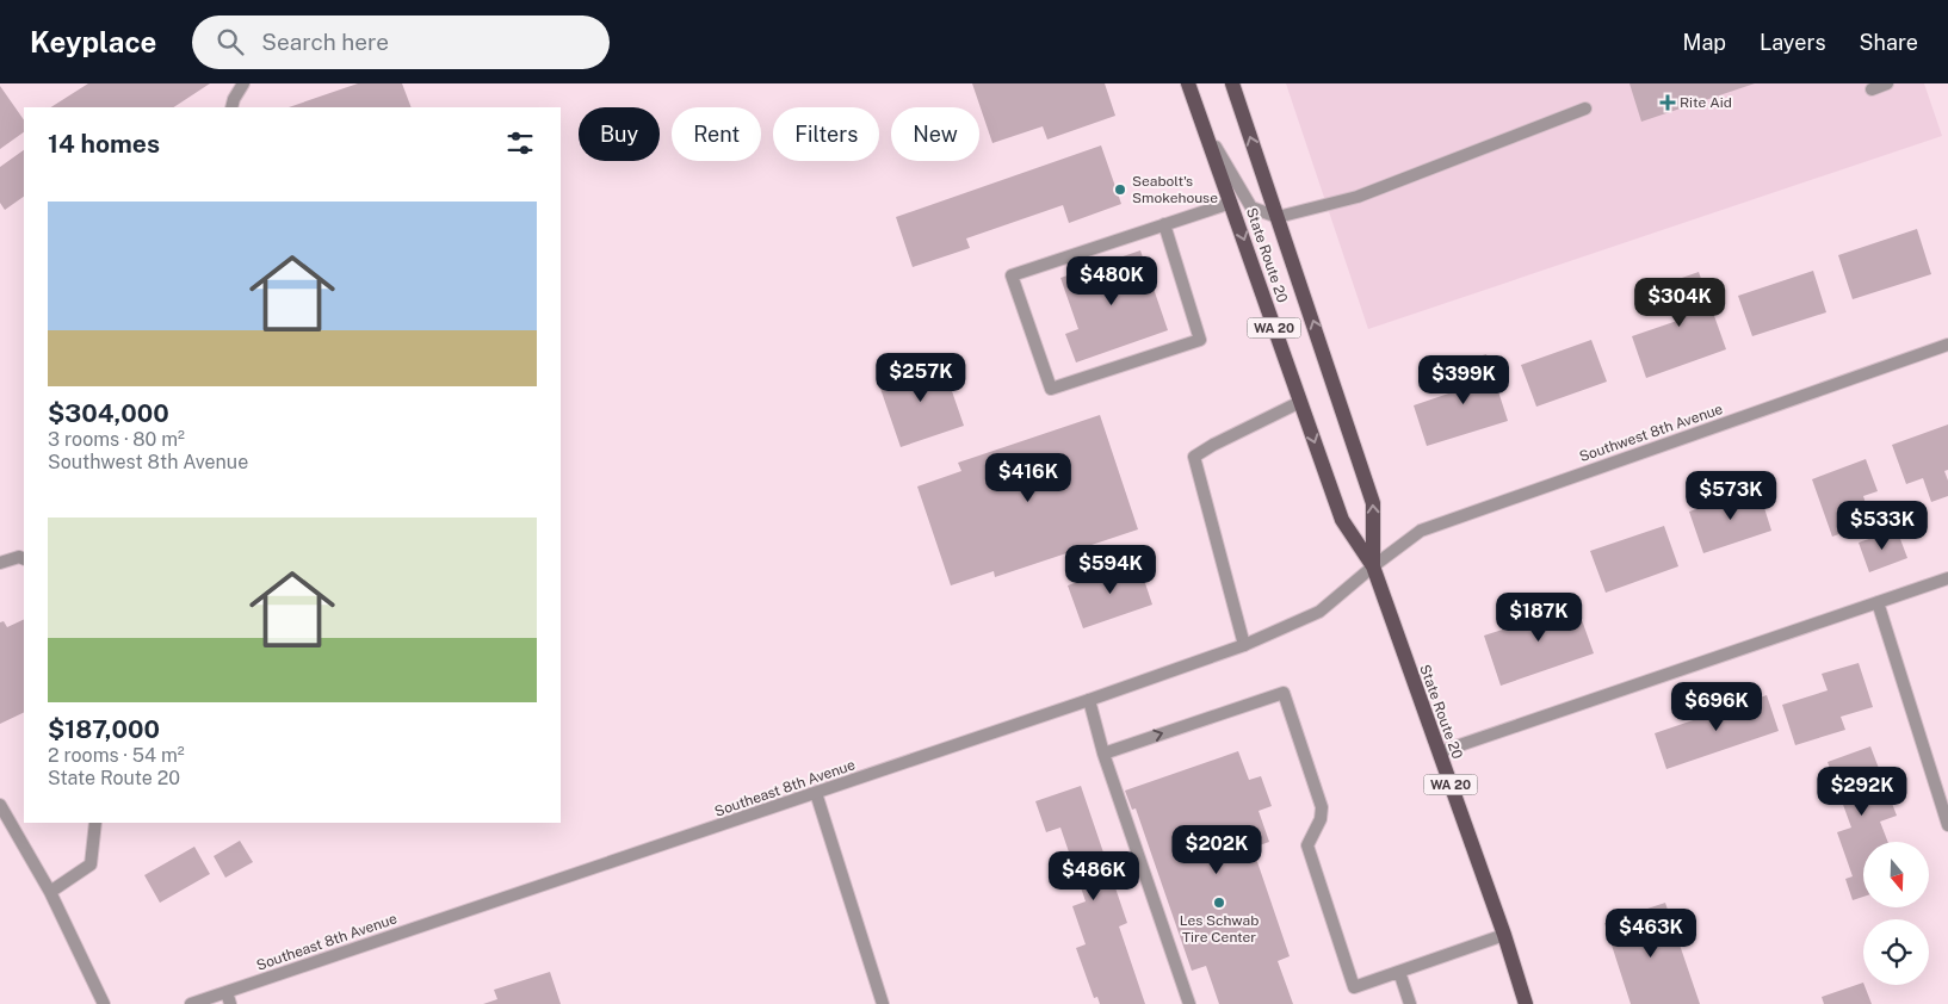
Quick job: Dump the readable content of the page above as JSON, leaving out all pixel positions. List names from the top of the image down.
{
  "streets": {
    "main road": ["State Route 20", "WA 20"],
    "street": ["Southwest 8th Avenue", "Southeast 8th Avenue"]
  },
  "crossings": [
    ["State Route 20", "Southwest 8th Avenue"],
    ["State Route 20", "Southeast 8th Avenue"],
    ["Southwest 8th Avenue", "Southeast 8th Avenue"]
  ],
  "places": {
    "health": ["Rite Aid"],
    "other": ["Seabolt's Smokehouse", "Les Schwab Tire Center"]
  },
  "north": "bottom",
  "page": {
    "header": "Keyplace",
    "search": "Search here",
    "nav": ["Map", "Layers", "Share"],
    "chip": [
      "Buy",
      "Rent",
      "Filters",
      "New"
    ],
    "heading": "14 homes",
    "list": [
      {
        "name": "$304,000",
        "note": "3 rooms · 80 m² · Southwest 8th Avenue"
      },
      {
        "name": "$187,000",
        "note": "2 rooms · 54 m² · State Route 20"
      }
    ],
    "price": [
      "$480K",
      "$304K",
      "$257K",
      "$399K",
      "$416K",
      "$573K",
      "$533K",
      "$594K",
      "$187K",
      "$696K",
      "$292K",
      "$202K",
      "$486K",
      "$463K"
    ]
  }
}
